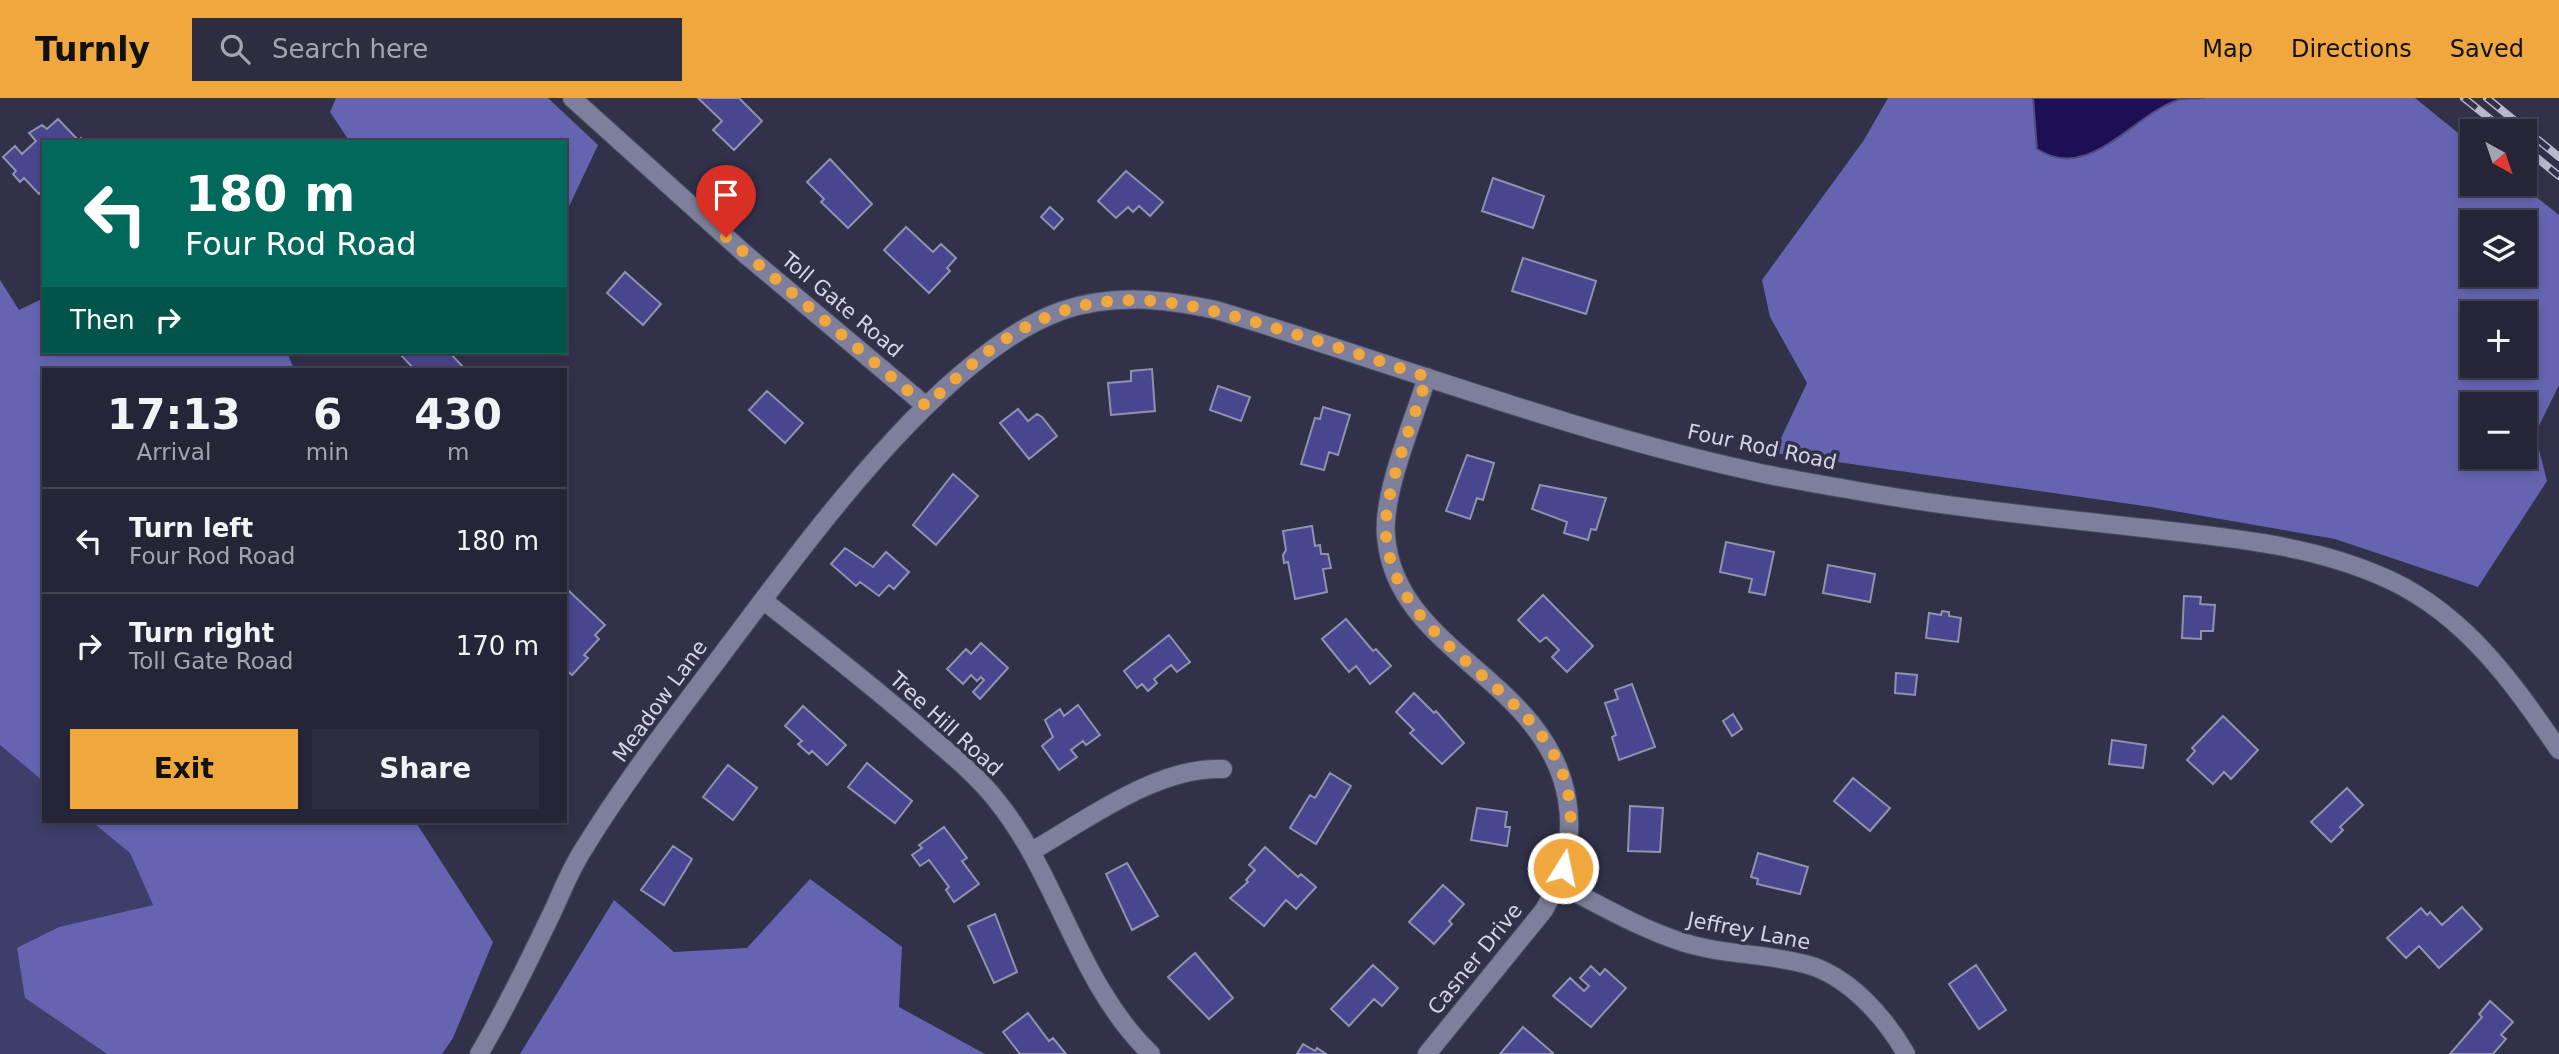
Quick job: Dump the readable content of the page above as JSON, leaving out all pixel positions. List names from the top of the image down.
{
  "streets": {
    "street": [
      "Toll Gate Road",
      "Four Rod Road",
      "Meadow Lane",
      "Tree Hill Road",
      "Jeffrey Lane",
      "Casner Drive"
    ]
  },
  "crossings": [
    ["Toll Gate Road", "Four Rod Road"],
    ["Toll Gate Road", "Meadow Lane"],
    ["Four Rod Road", "Meadow Lane"],
    ["Four Rod Road", "Casner Drive"],
    ["Meadow Lane", "Tree Hill Road"],
    ["Jeffrey Lane", "Casner Drive"]
  ],
  "north": "bottom right",
  "page": {
    "header": "Turnly",
    "search": "Search here",
    "nav": ["Map", "Directions", "Saved"],
    "map_buttons": ["+", "−"],
    "turn": ["180 m", "Four Rod Road"],
    "then": "Then",
    "eta": [
      "17:13",
      "Arrival",
      "6",
      "min",
      "430",
      "m"
    ],
    "list": [
      {
        "name": "Turn left",
        "note": "Four Rod Road",
        "value": "180 m"
      },
      {
        "name": "Turn right",
        "note": "Toll Gate Road",
        "value": "170 m"
      }
    ],
    "buttons": ["Exit", "Share"]
  }
}
